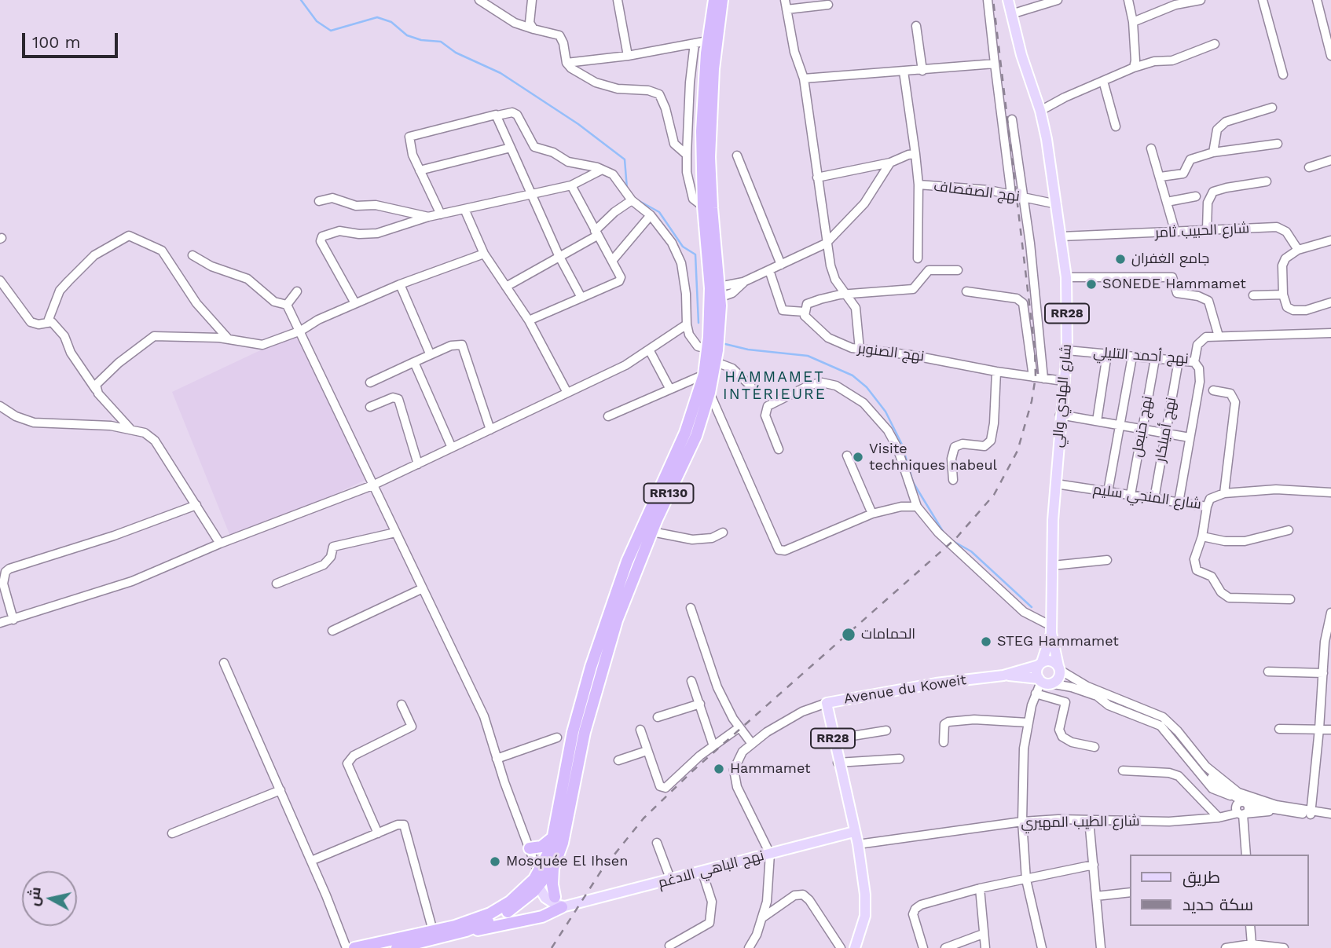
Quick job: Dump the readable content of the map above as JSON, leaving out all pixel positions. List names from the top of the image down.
{
  "streets": {
    "highway": ["RR130"],
    "main road": [
      "RR28",
      "شارع الهادي والي",
      "Avenue du Koweit",
      "نهج الباهي الادغم"
    ],
    "street": [
      "نهج الصفصاف",
      "شارع الحبيب ثامر",
      "نهج الصنوبر",
      "نهج أحمد التليلي",
      "نهج حنبعل",
      "نهج أميلكار",
      "شارع المنجي سليم",
      "شارع الطيب المهيري"
    ]
  },
  "crossings": [
    ["نهج الصفصاف", "شارع الهادي والي"],
    ["شارع الحبيب ثامر", "شارع الهادي والي"],
    ["RR28", "شارع الهادي والي"],
    ["نهج الصنوبر", "شارع الهادي والي"],
    ["نهج أحمد التليلي", "شارع الهادي والي"],
    ["نهج أحمد التليلي", "نهج حنبعل"],
    ["نهج أحمد التليلي", "نهج أميلكار"],
    ["شارع الهادي والي", "شارع المنجي سليم"],
    ["نهج حنبعل", "شارع المنجي سليم"],
    ["نهج أميلكار", "شارع المنجي سليم"],
    ["Avenue du Koweit", "شارع الطيب المهيري"],
    ["Avenue du Koweit", "نهج الباهي الادغم"]
  ],
  "districts": ["HAMMAMET INTÉRIEURE"],
  "places": [
    "جامع الغفران",
    "SONEDE Hammamet",
    "Visite techniques nabeul",
    "الحمامات",
    "STEG Hammamet",
    "Hammamet",
    "Mosquée El Ihsen"
  ],
  "legend": ["طريق", "سكة حديد"],
  "scale_bar": "100 m",
  "north": "left"
}
